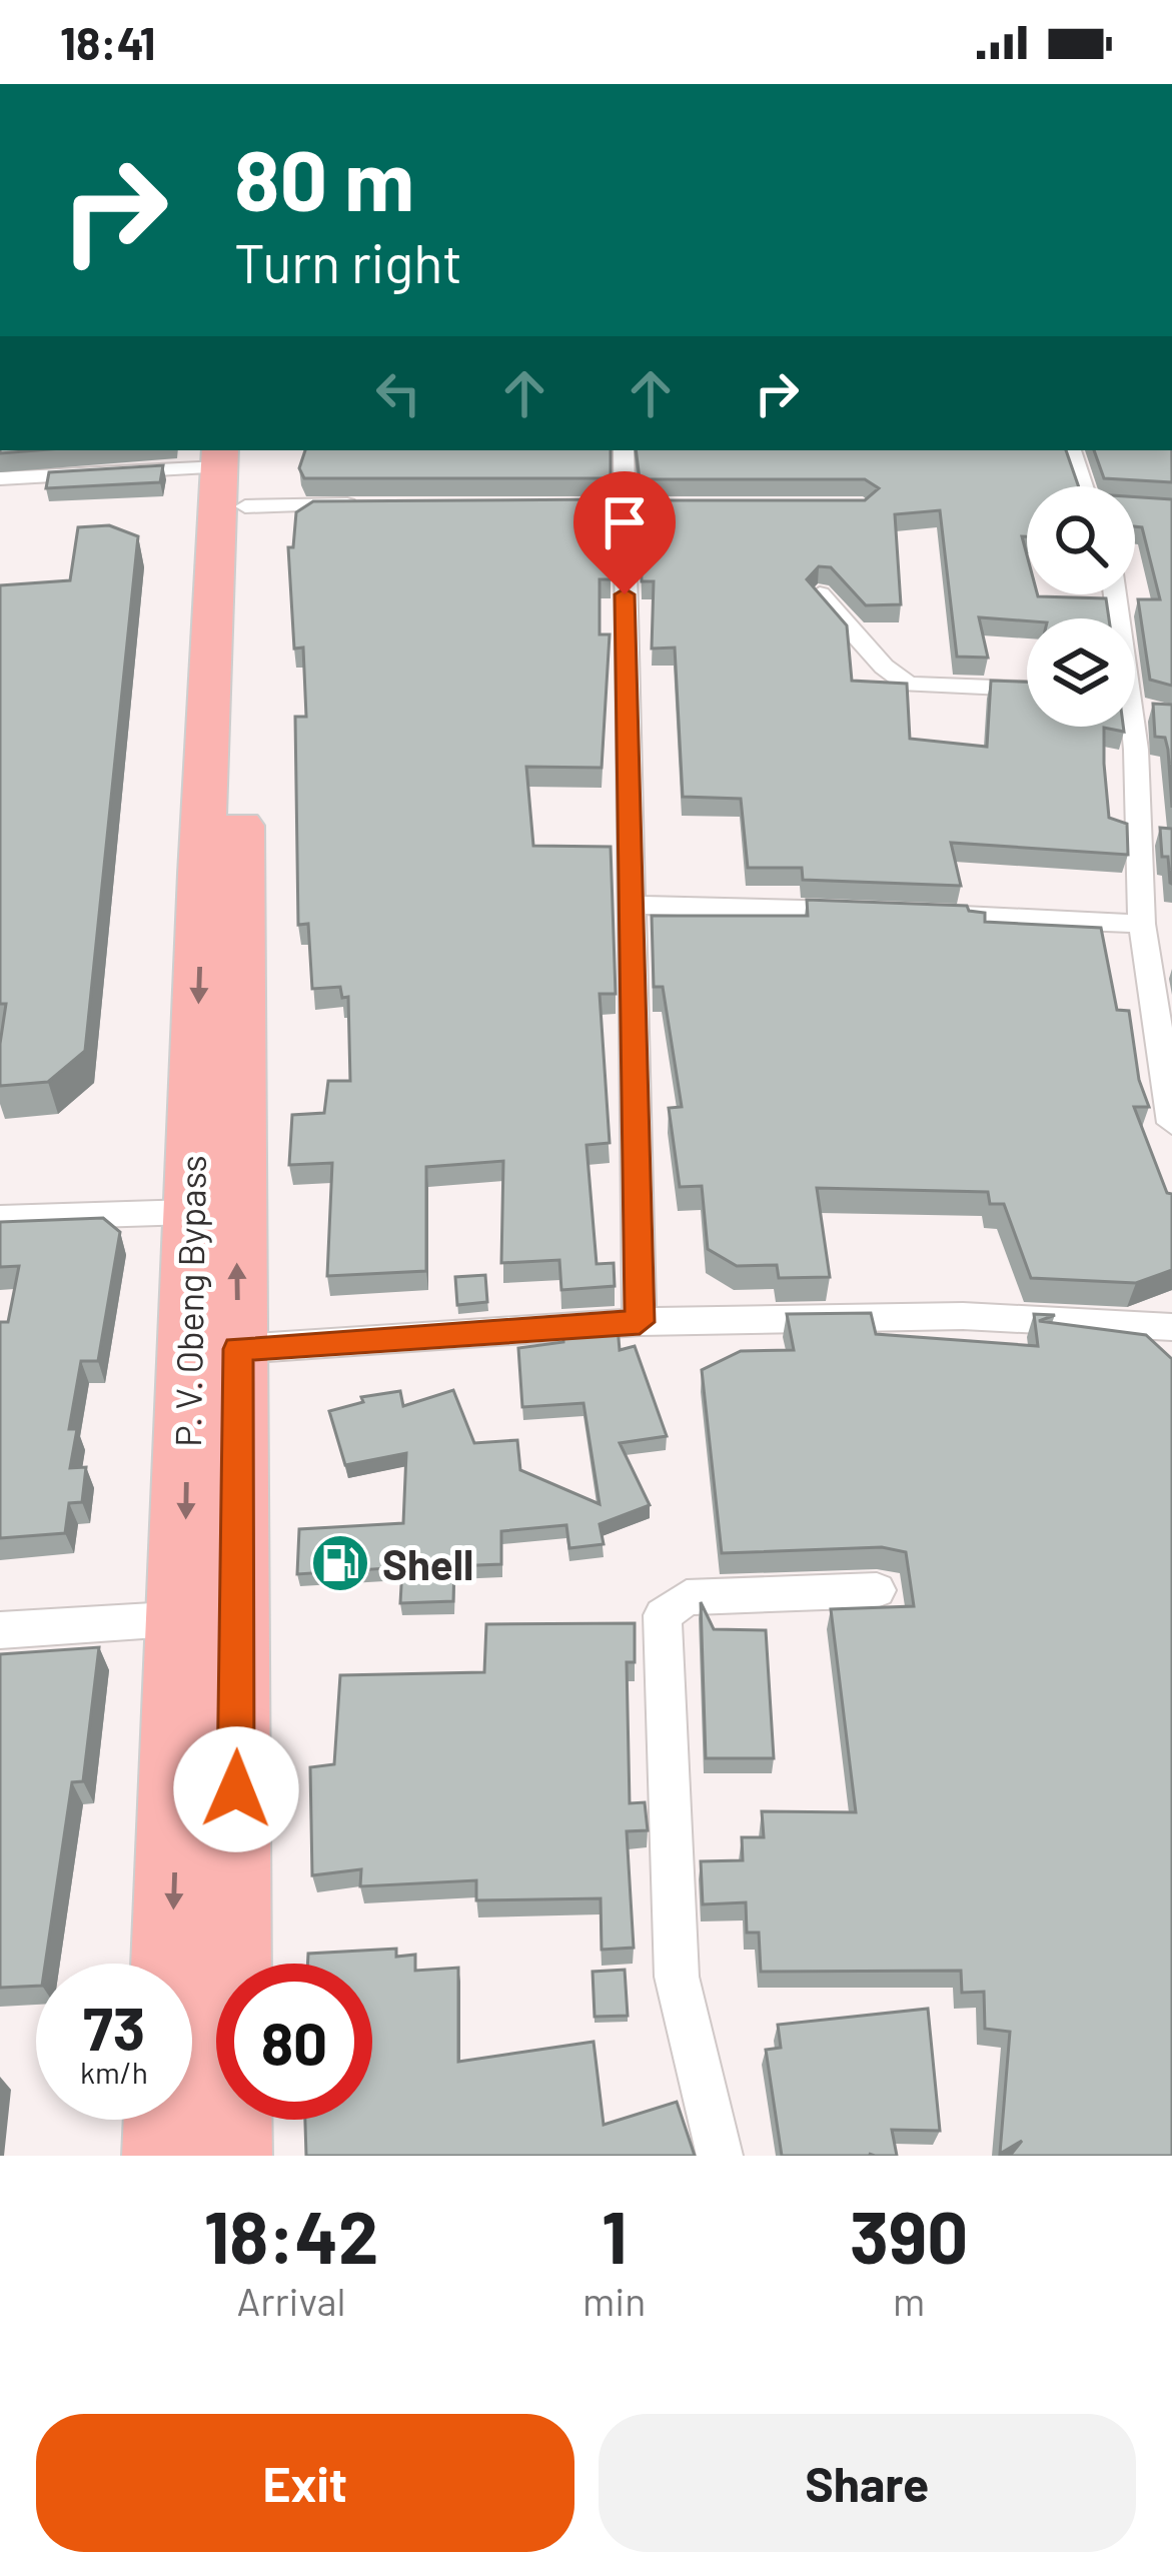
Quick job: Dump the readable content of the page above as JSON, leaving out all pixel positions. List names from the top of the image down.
{
  "streets": {
    "highway": ["P. V. Obeng Bypass"]
  },
  "places": {
    "fuel station": ["Shell"]
  },
  "page": {
    "status": "18:41",
    "turn": ["80 m", "Turn right"],
    "speed": "73 km/h",
    "limit": "80",
    "eta": [
      "18:42",
      "Arrival",
      "1",
      "min",
      "390",
      "m"
    ],
    "buttons": ["Exit", "Share"]
  }
}
